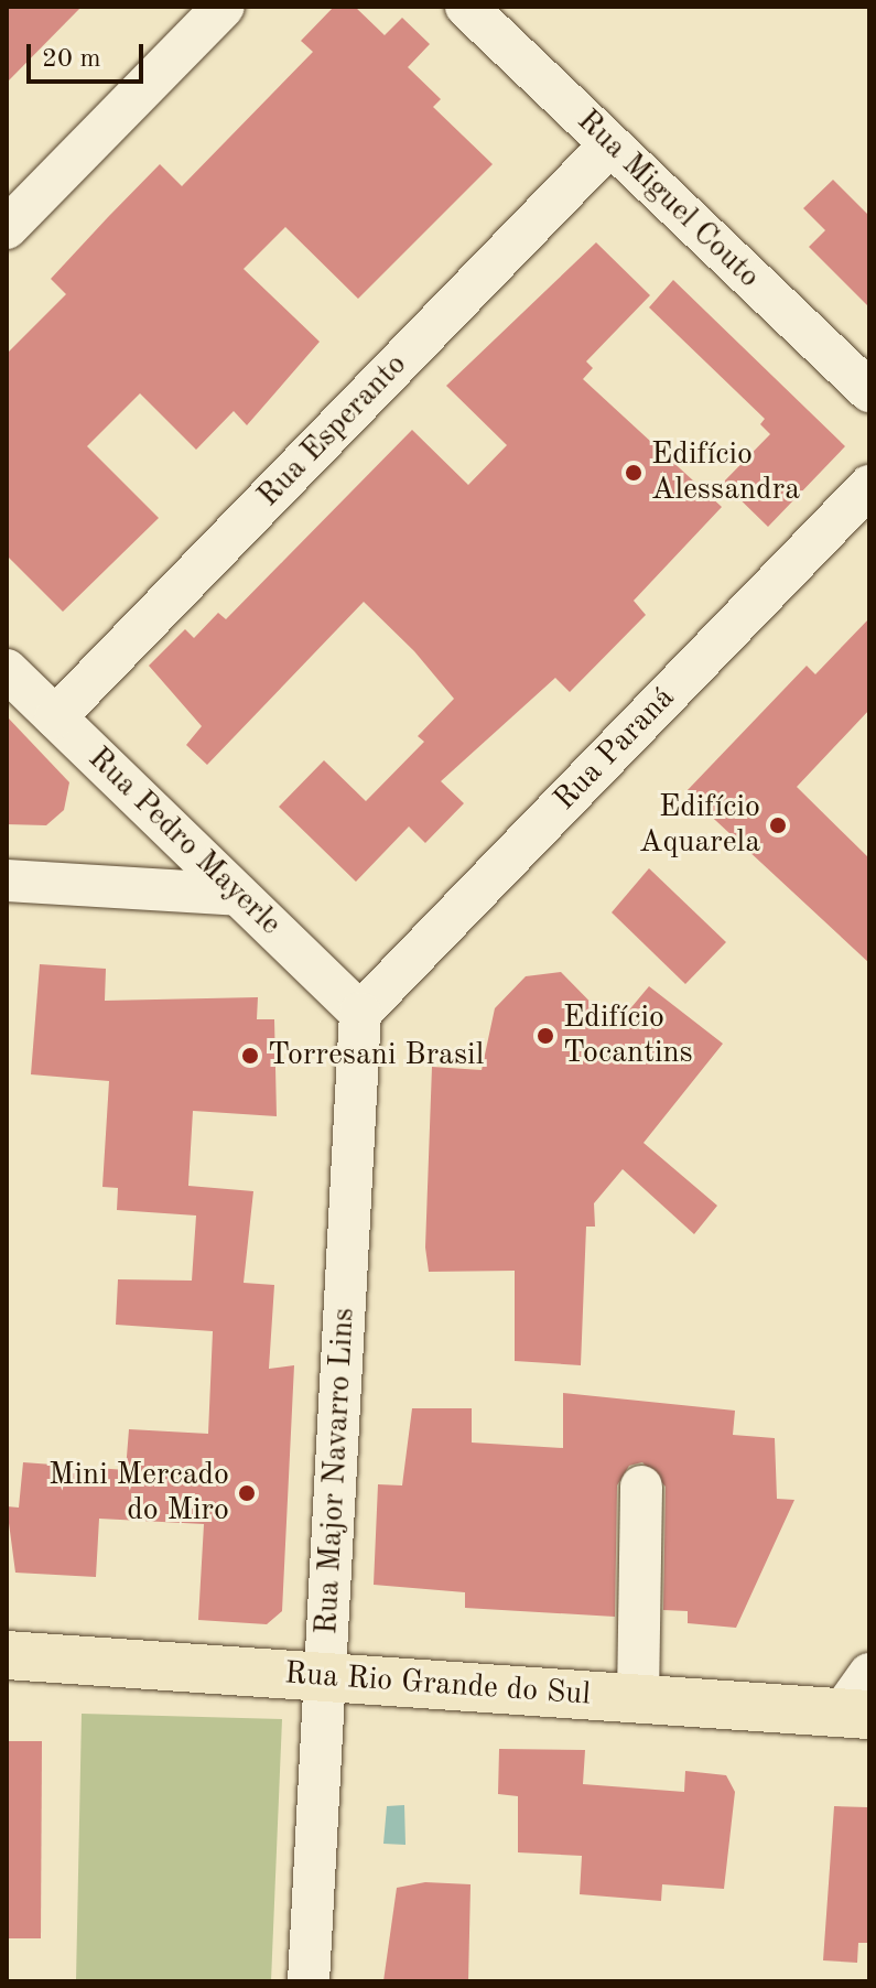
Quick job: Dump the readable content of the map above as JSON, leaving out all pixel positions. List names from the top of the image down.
{
  "streets": {
    "main road": ["Rua Rio Grande do Sul"],
    "street": [
      "Rua Miguel Couto",
      "Rua Esperanto",
      "Rua Paraná",
      "Rua Pedro Mayerle",
      "Rua Major Navarro Lins"
    ]
  },
  "crossings": [
    ["Rua Miguel Couto", "Rua Esperanto"],
    ["Rua Esperanto", "Rua Pedro Mayerle"],
    ["Rua Paraná", "Rua Pedro Mayerle"],
    ["Rua Paraná", "Rua Major Navarro Lins"],
    ["Rua Pedro Mayerle", "Rua Major Navarro Lins"],
    ["Rua Major Navarro Lins", "Rua Rio Grande do Sul"]
  ],
  "places": [
    "Edifício Alessandra",
    "Edifício Aquarela",
    "Edifício Tocantins",
    "Torresani Brasil",
    "Mini Mercado do Miro"
  ],
  "scale_bar": "20 m"
}
